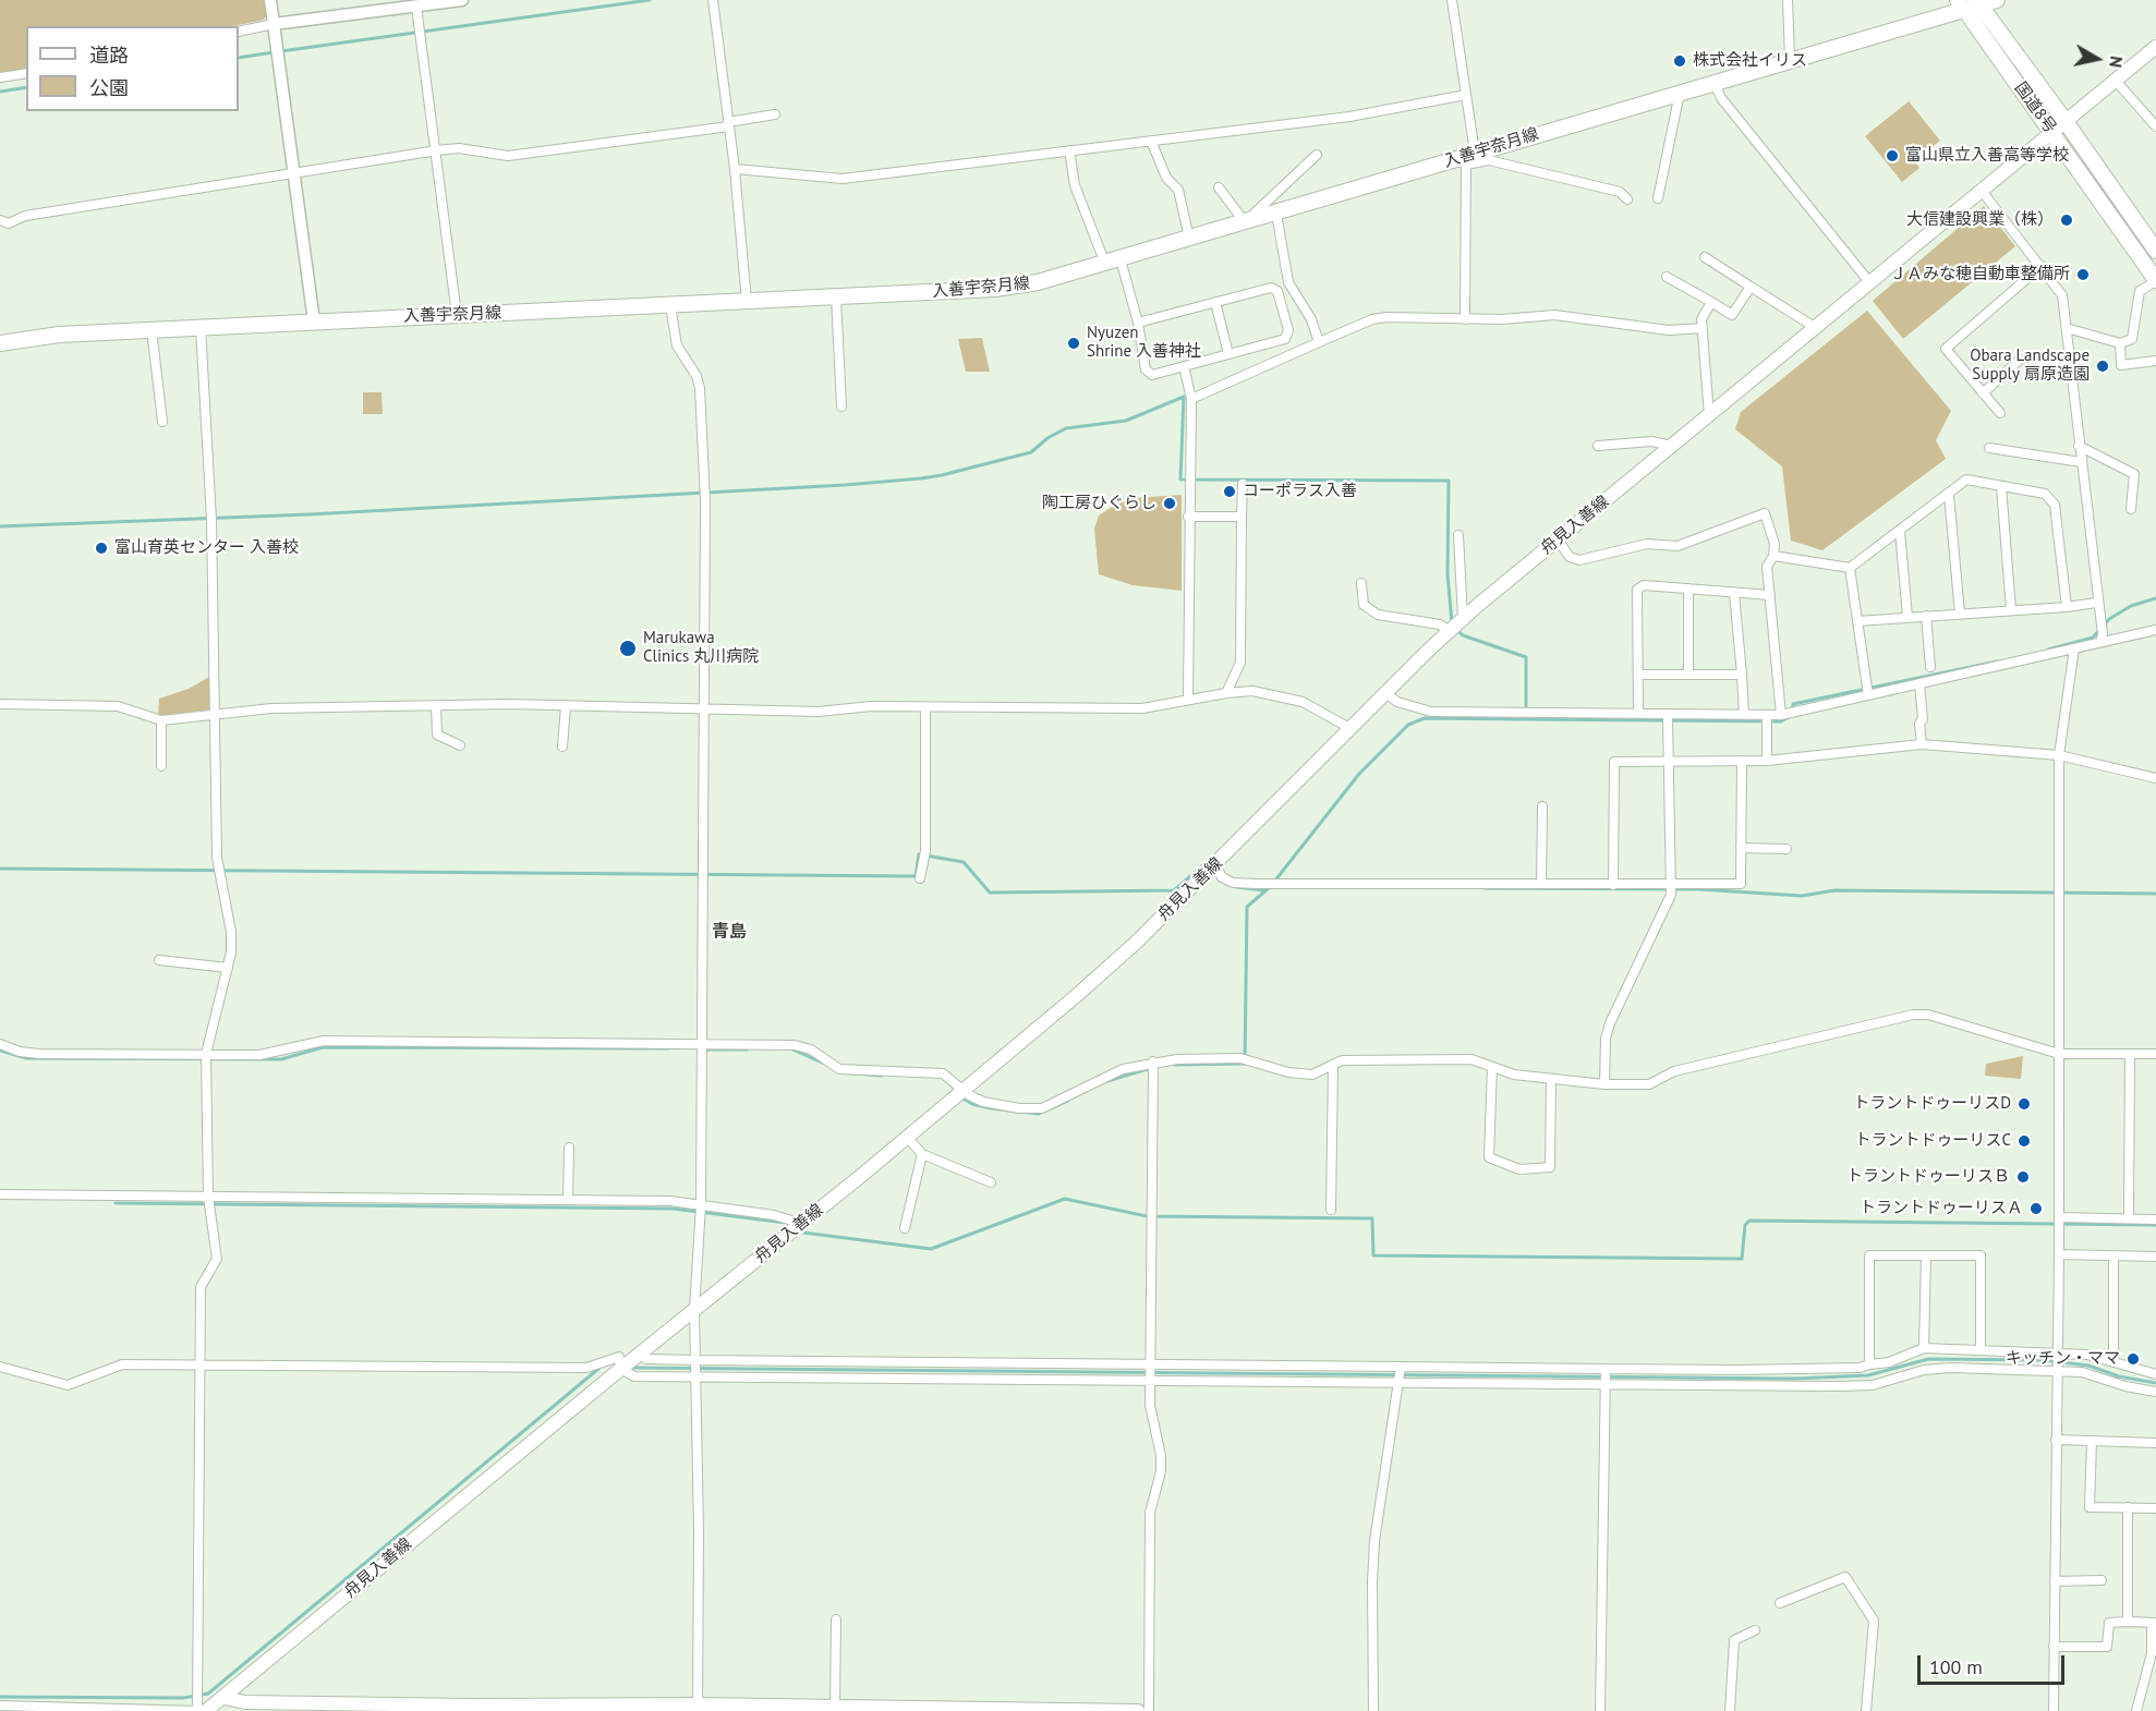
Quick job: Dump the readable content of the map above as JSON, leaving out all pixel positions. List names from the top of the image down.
{
  "streets": {
    "main road": ["国道8号", "入善宇奈月線", "舟見入善線"]
  },
  "crossings": [
    ["国道8号", "入善宇奈月線"],
    ["国道8号", "舟見入善線"]
  ],
  "districts": ["青島"],
  "places": [
    "株式会社イリス",
    "富山県立入善高等学校",
    "大信建設興業（株）",
    "ＪＡみな穂自動車整備所",
    "Nyuzen Shrine 入善神社",
    "Obara Landscape Supply 扇原造園",
    "コーポラス入善",
    "陶工房ひぐらし",
    "富山育英センター 入善校",
    "Marukawa Clinics 丸川病院",
    "トラントドゥーリスD",
    "トラントドゥーリスC",
    "トラントドゥーリスＢ",
    "トラントドゥーリスＡ",
    "キッチン・ママ"
  ],
  "legend": ["道路", "公園"],
  "scale_bar": "100 m",
  "north": "right"
}
